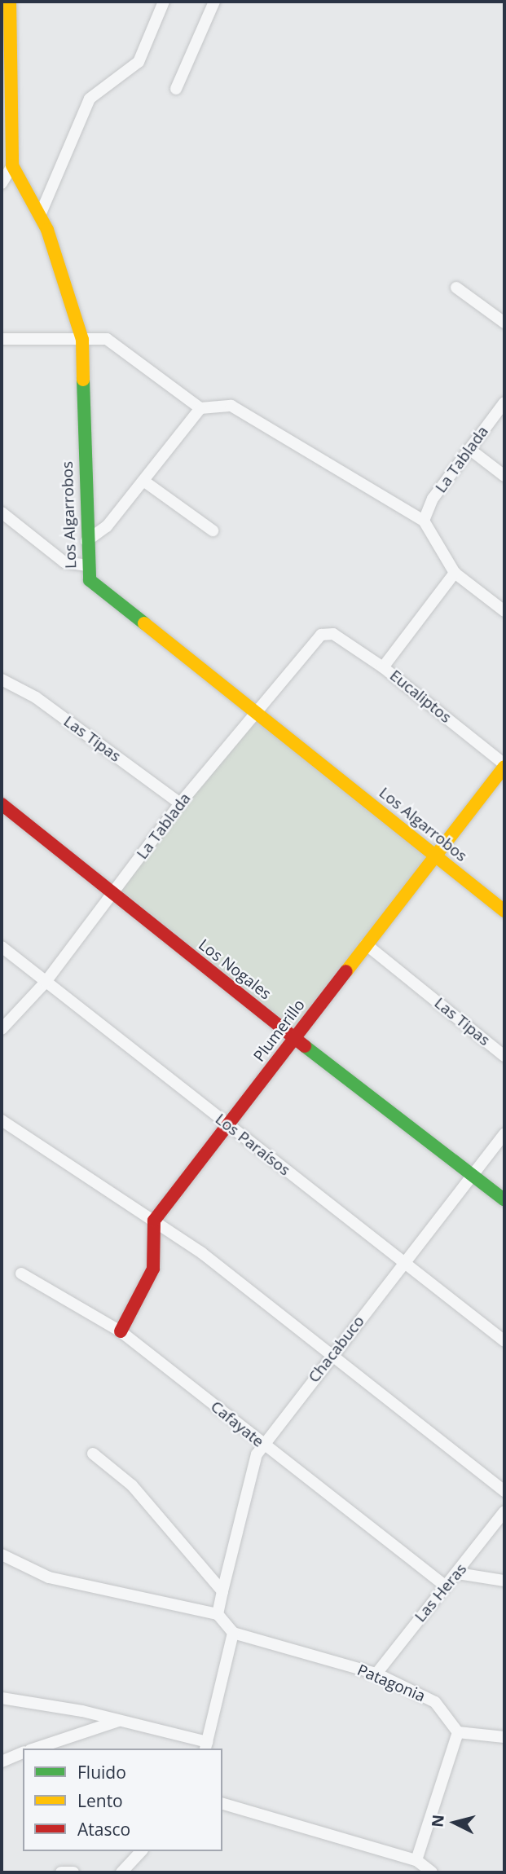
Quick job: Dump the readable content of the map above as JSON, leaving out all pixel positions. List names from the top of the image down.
{
  "streets": {
    "street": [
      "La Tablada",
      "Los Algarrobos",
      "Eucaliptos",
      "Las Tipas",
      "Los Nogales",
      "Plumerillo",
      "Los Paraísos",
      "Chacabuco",
      "Cafayate",
      "Las Heras",
      "Patagonia"
    ]
  },
  "crossings": [
    ["La Tablada", "Los Algarrobos"],
    ["La Tablada", "Eucaliptos"],
    ["La Tablada", "Las Tipas"],
    ["La Tablada", "Los Nogales"],
    ["La Tablada", "Los Paraísos"],
    ["Los Algarrobos", "Plumerillo"],
    ["Eucaliptos", "Plumerillo"],
    ["Las Tipas", "Plumerillo"],
    ["Los Nogales", "Plumerillo"],
    ["Los Nogales", "Chacabuco"],
    ["Plumerillo", "Los Paraísos"],
    ["Los Paraísos", "Chacabuco"],
    ["Chacabuco", "Cafayate"],
    ["Cafayate", "Las Heras"],
    ["Las Heras", "Patagonia"]
  ],
  "legend": ["Fluido", "Lento", "Atasco"],
  "north": "left"
}
